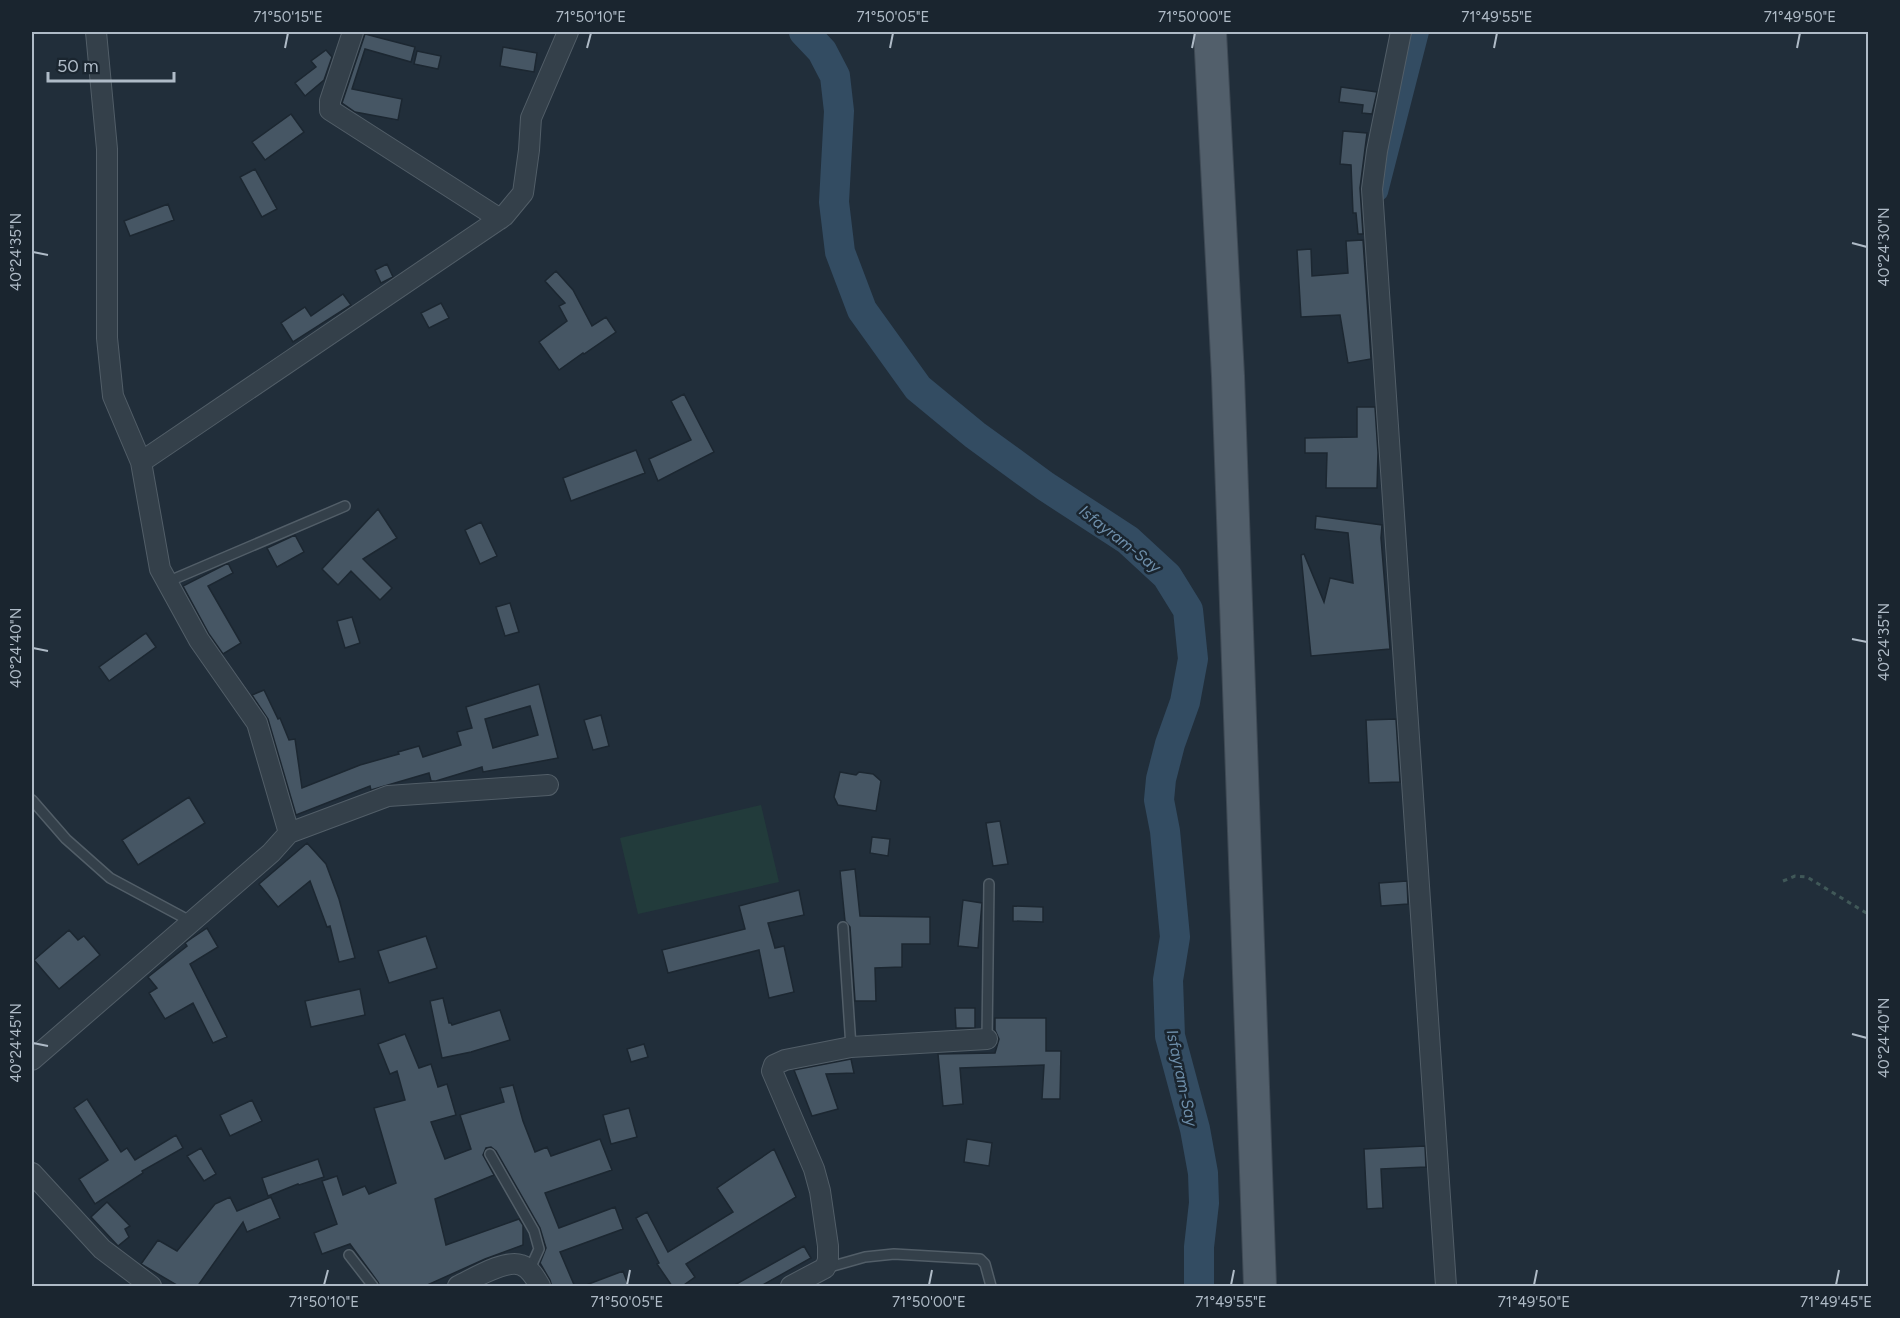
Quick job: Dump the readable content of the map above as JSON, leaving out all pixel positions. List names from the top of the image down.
{
  "water": ["Isfayram-Say"],
  "scale_bar": "50 m",
  "coordinates": [
    "71°50'15\"E",
    "71°50'10\"E",
    "71°50'05\"E",
    "71°50'00\"E",
    "71°49'55\"E",
    "71°49'50\"E",
    "40°24'30\"N",
    "40°24'35\"N",
    "40°24'40\"N",
    "40°24'45\"N",
    "71°49'45\"E"
  ]
}
